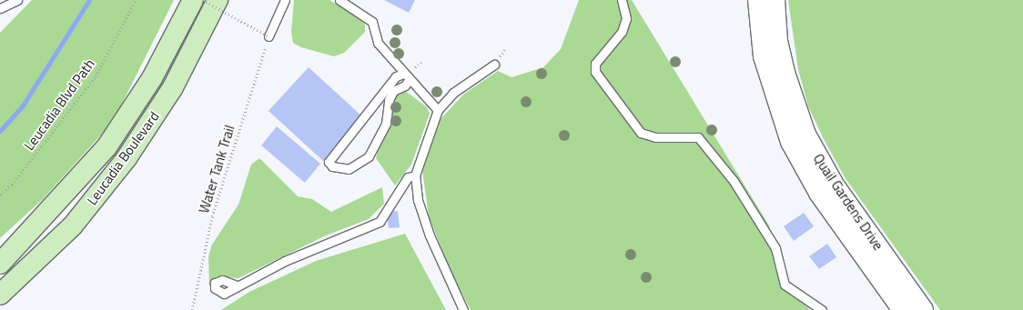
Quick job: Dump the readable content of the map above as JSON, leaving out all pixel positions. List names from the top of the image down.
{
  "streets": {
    "main road": ["Leucadia Boulevard", "Quail Gardens Drive"],
    "path": ["Leucadia Blvd Path", "Water Tank Trail"]
  }
}
